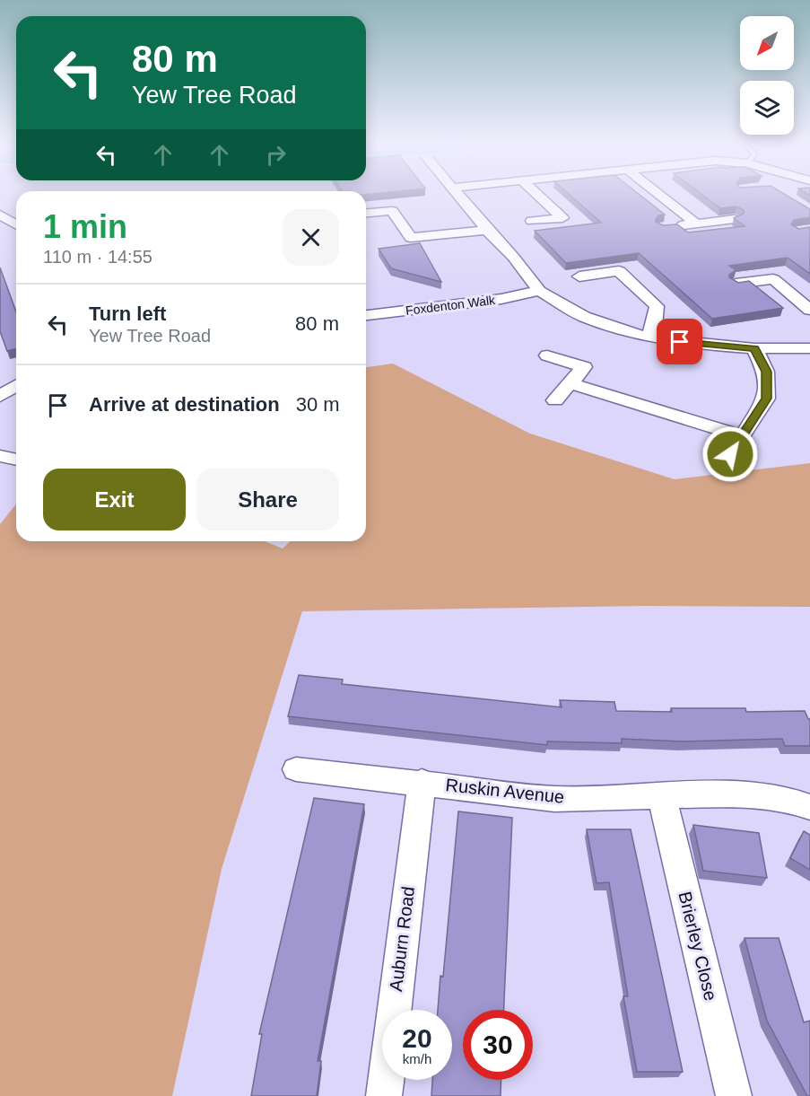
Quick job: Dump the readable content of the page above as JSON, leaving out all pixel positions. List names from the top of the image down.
{
  "streets": {
    "street": [
      "Foxdenton Walk",
      "Ruskin Avenue",
      "Auburn Road",
      "Brierley Close"
    ]
  },
  "crossings": [
    ["Ruskin Avenue", "Auburn Road"],
    ["Ruskin Avenue", "Brierley Close"]
  ],
  "north": "bottom left",
  "page": {
    "turn": ["80 m", "Yew Tree Road"],
    "heading": ["1 min", "110 m · 14:55"],
    "list": [
      {
        "name": "Turn left",
        "note": "Yew Tree Road",
        "value": "80 m"
      },
      {
        "name": "Arrive at destination",
        "value": "30 m"
      }
    ],
    "buttons": ["Exit", "Share"],
    "speed": "20 km/h",
    "limit": "30"
  }
}
